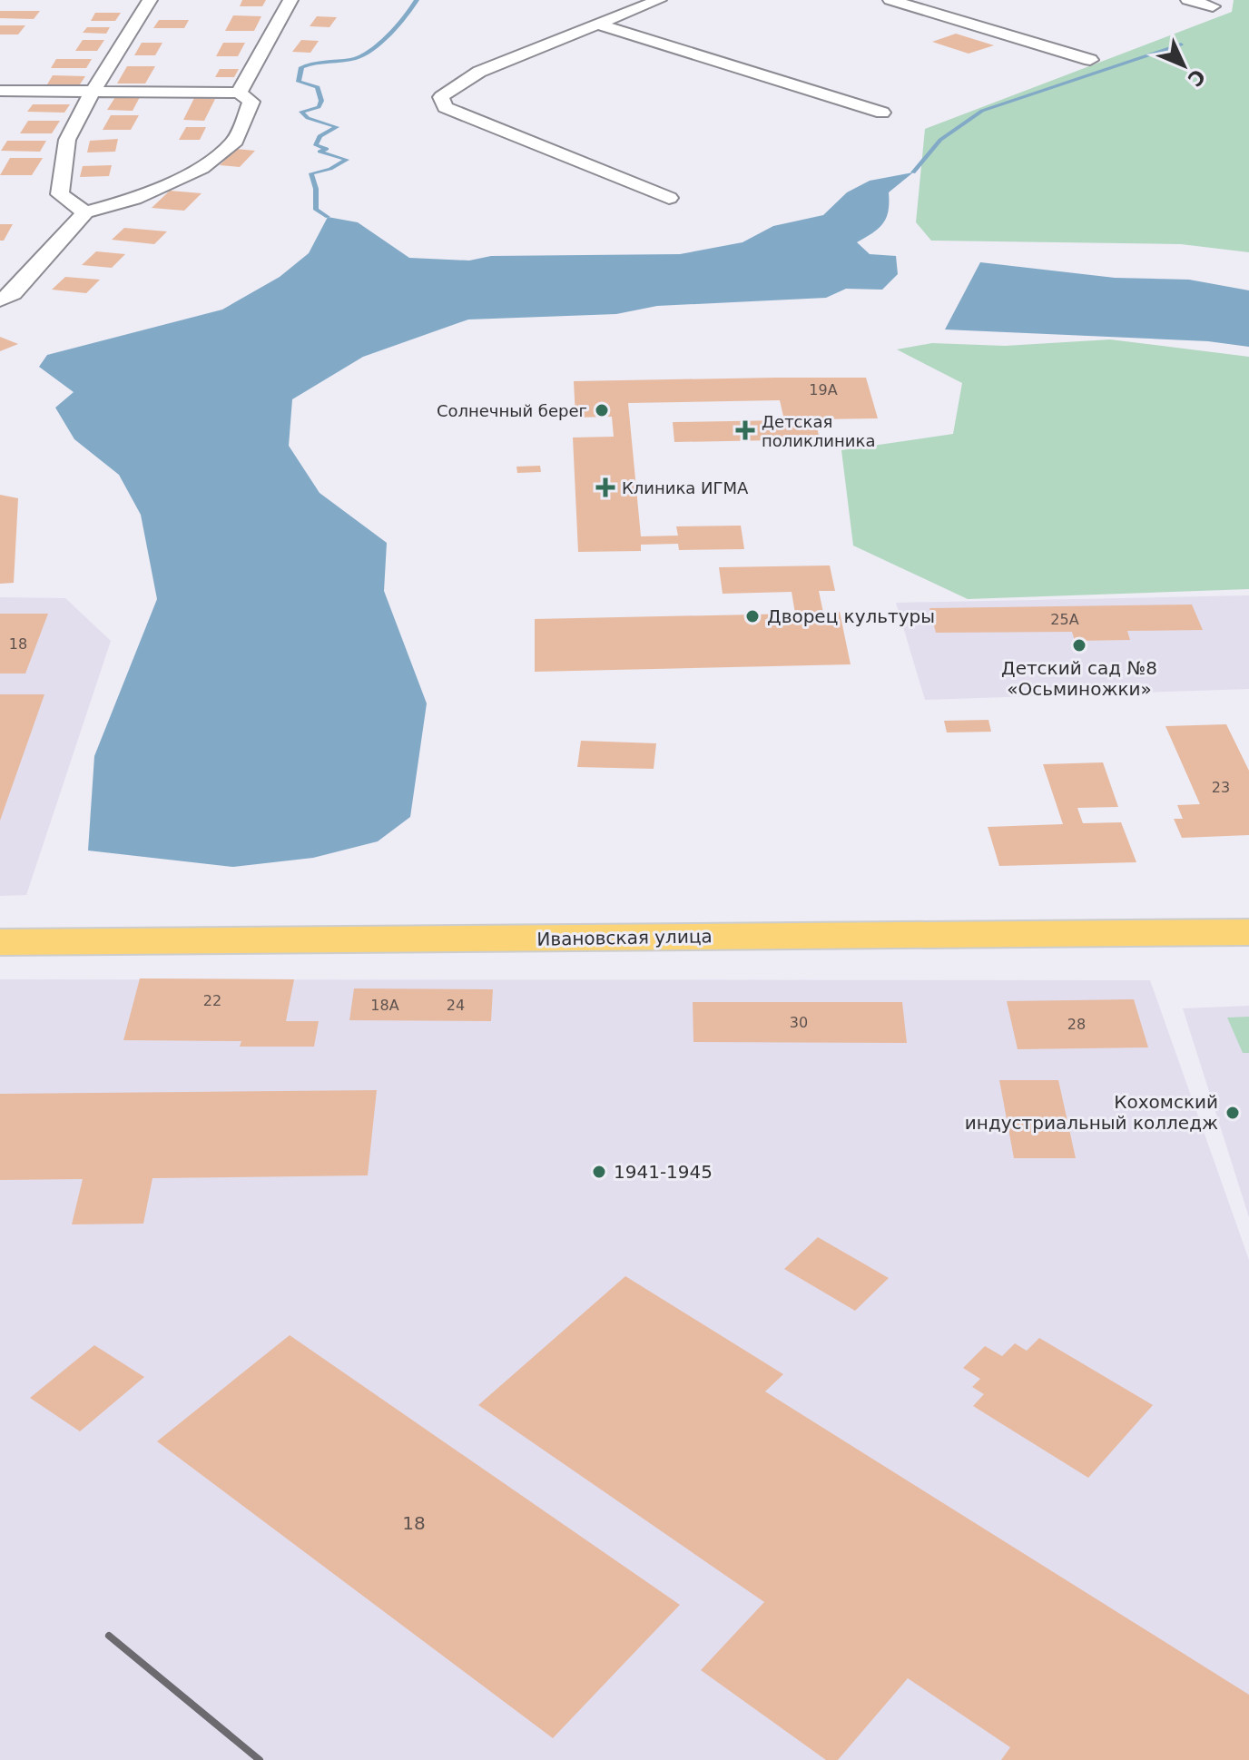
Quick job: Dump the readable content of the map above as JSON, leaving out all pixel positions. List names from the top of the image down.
{
  "streets": {
    "main road": ["Ивановская улица"]
  },
  "places": {
    "other": [
      "Солнечный берег",
      "Дворец культуры",
      "Детский сад №8 «Осьминожки»",
      "Кохомский индустриальный колледж",
      "1941-1945"
    ],
    "health": ["Детская поликлиника", "Клиника ИГМА"]
  },
  "house_numbers": [
    "19А",
    "25А",
    "18",
    "23",
    "22",
    "18А",
    "24",
    "30",
    "28",
    "18"
  ],
  "north": "bottom right"
}
